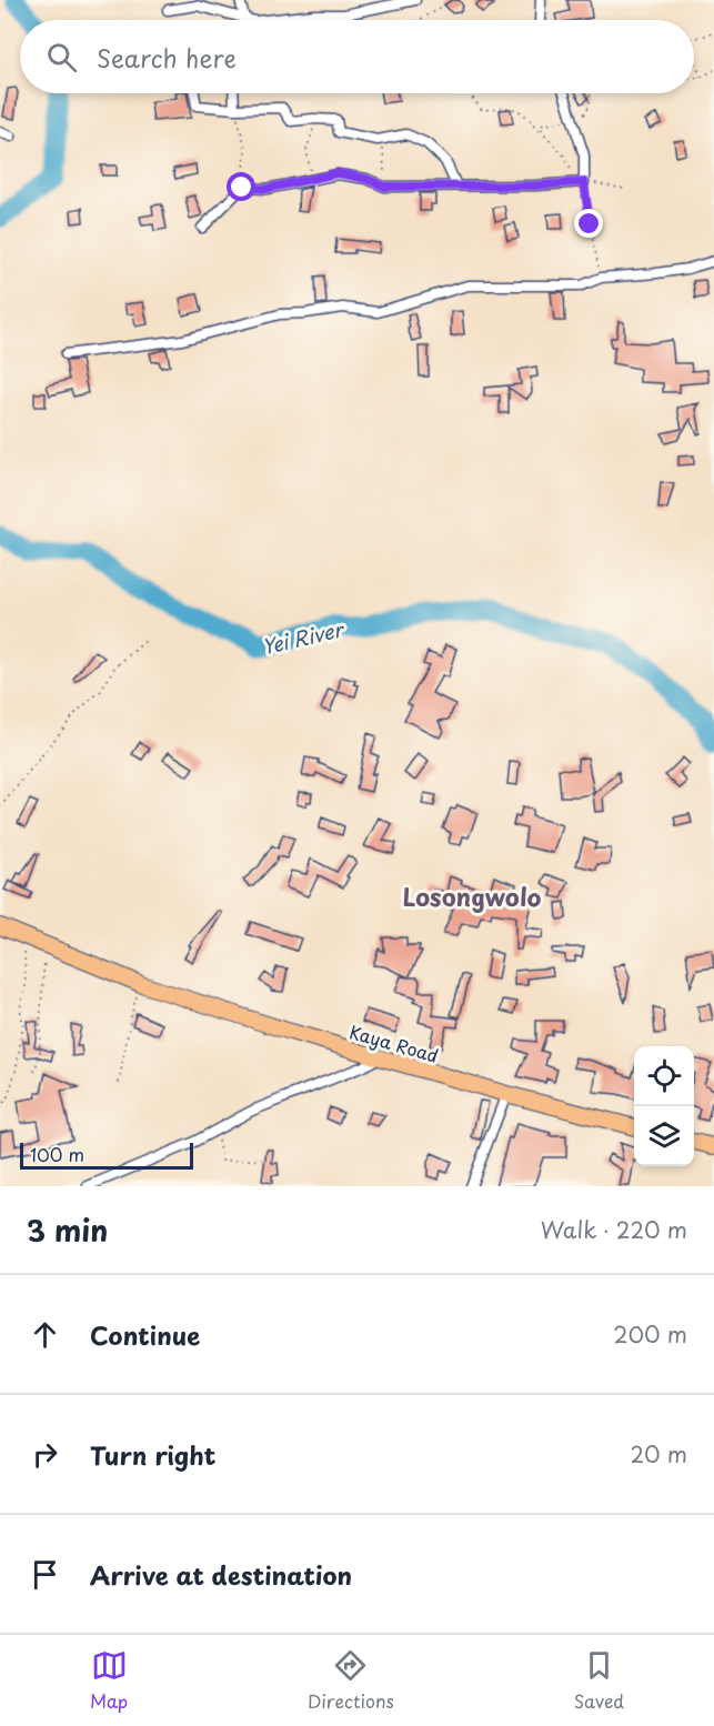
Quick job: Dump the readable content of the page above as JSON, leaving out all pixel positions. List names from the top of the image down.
{
  "streets": {
    "main road": ["Kaya Road"]
  },
  "districts": ["Losongwolo"],
  "water": ["Yei River"],
  "scale_bar": "100 m",
  "page": {
    "search": "Search here",
    "scale": "100 m",
    "heading": ["3 min", "Walk · 220 m"],
    "list": [
      ["Continue", "200 m"],
      ["Turn right", "20 m"],
      "Arrive at destination"
    ],
    "nav": ["Map", "Directions", "Saved"]
  }
}
